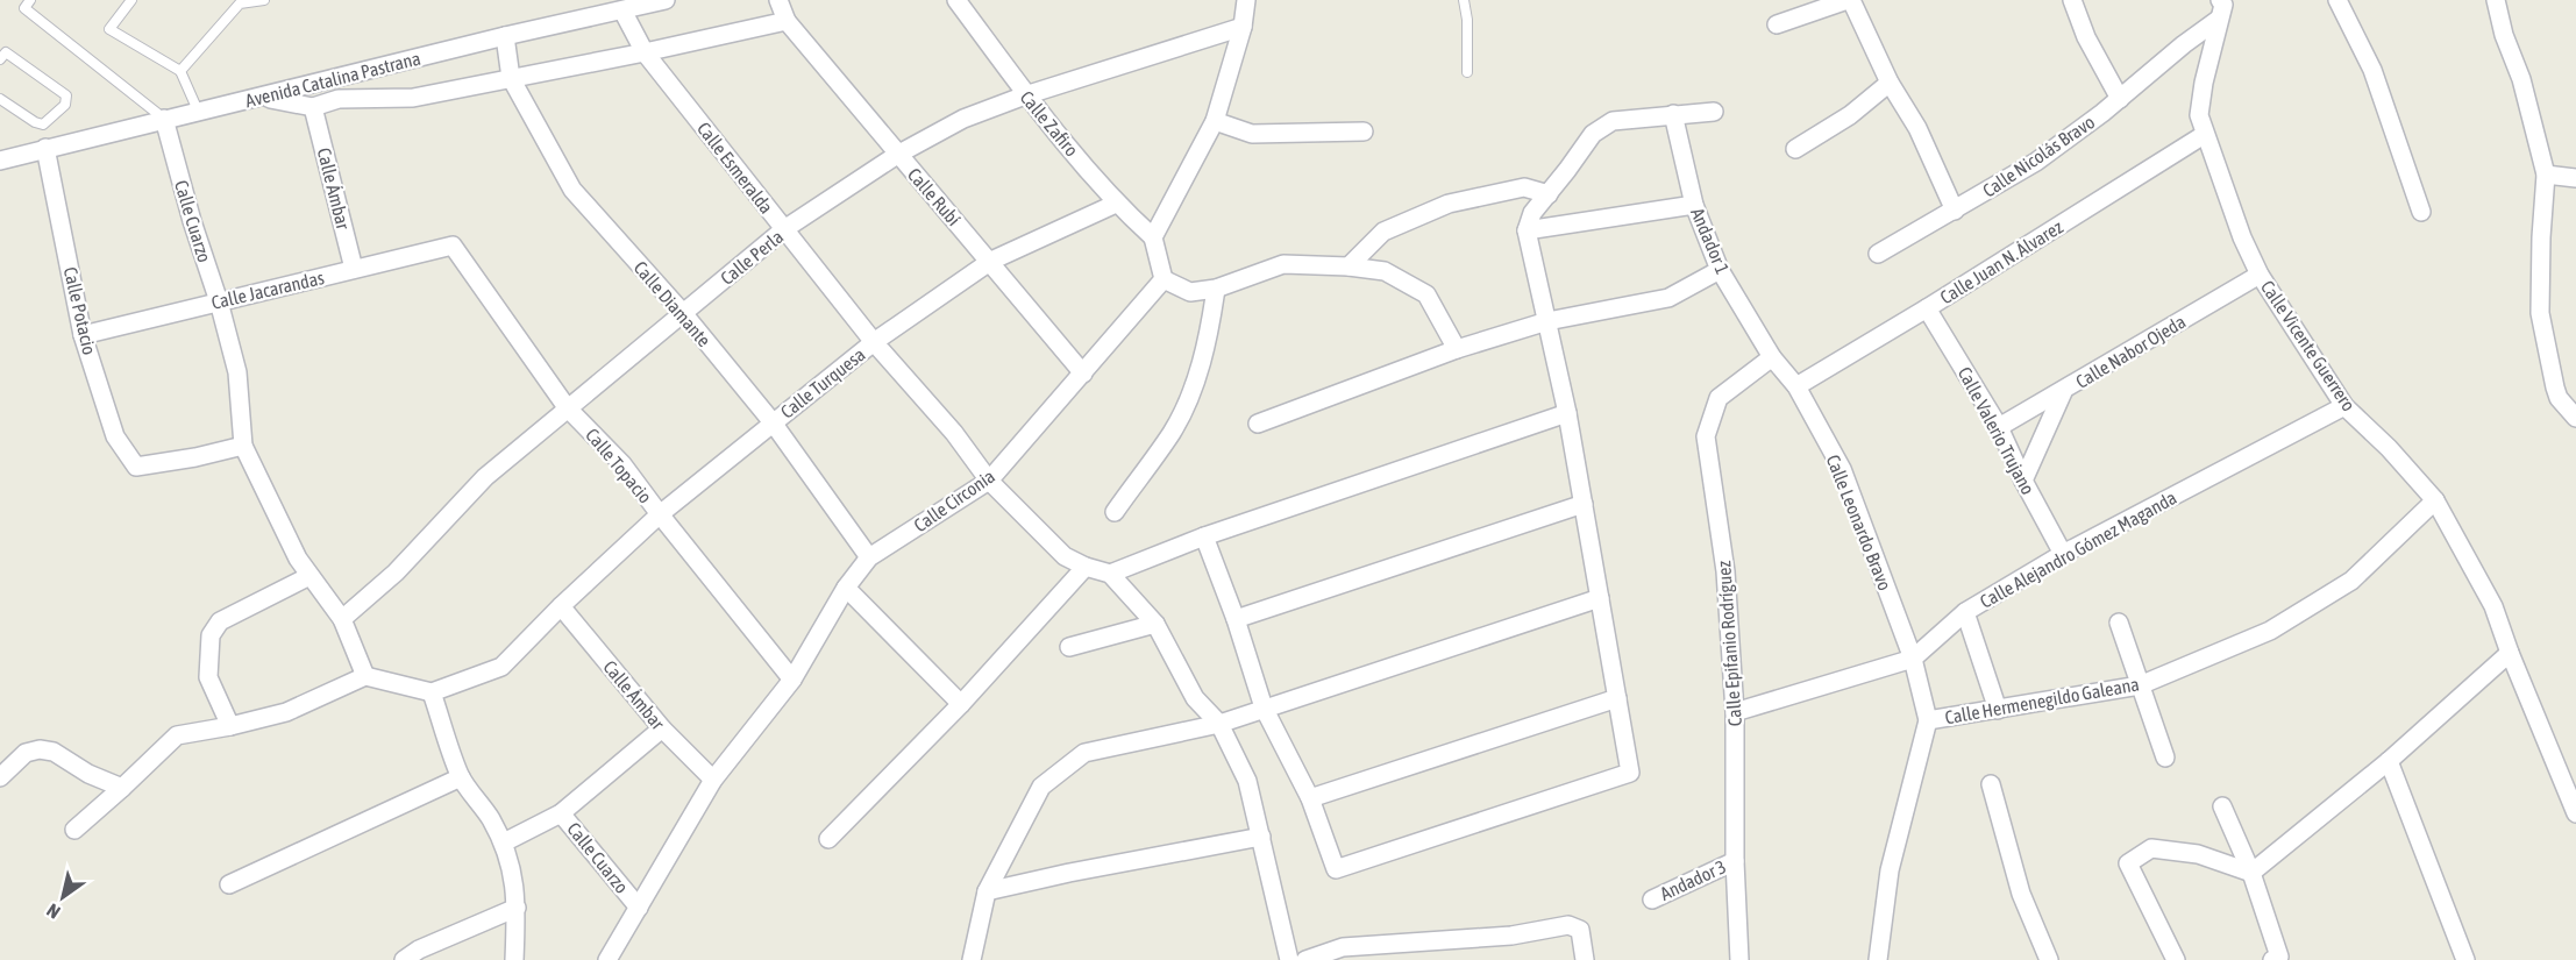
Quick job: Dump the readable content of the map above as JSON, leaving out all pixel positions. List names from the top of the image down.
{
  "streets": {
    "street": [
      "Avenida Catalina Pastrana",
      "Calle Zafiro",
      "Calle Nicolás Bravo",
      "Calle Esmeralda",
      "Calle Ámbar",
      "Calle Rubí",
      "Calle Cuarzo",
      "Andador 1",
      "Calle Perla",
      "Calle Juan N. Álvarez",
      "Calle Jacarandas",
      "Calle Diamante",
      "Calle Potacio",
      "Calle Vicente Guerrero",
      "Calle Nabor Ojeda",
      "Calle Turquesa",
      "Calle Valerio Trujano",
      "Calle Topacio",
      "Calle Circonia",
      "Calle Leonardo Bravo",
      "Calle Alejandro Gómez Maganda",
      "Calle Epifanio Rodríguez",
      "Calle Hermenegildo Galeana",
      "Andador 3"
    ]
  },
  "crossings": [
    ["Avenida Catalina Pastrana", "Calle Esmeralda"],
    ["Avenida Catalina Pastrana", "Calle Cuarzo"],
    ["Avenida Catalina Pastrana", "Calle Diamante"],
    ["Avenida Catalina Pastrana", "Calle Potacio"],
    ["Calle Zafiro", "Calle Perla"],
    ["Calle Zafiro", "Calle Turquesa"],
    ["Calle Nicolás Bravo", "Calle Vicente Guerrero"],
    ["Calle Esmeralda", "Calle Perla"],
    ["Calle Esmeralda", "Calle Turquesa"],
    ["Calle Esmeralda", "Calle Circonia"],
    ["Calle Ámbar", "Calle Cuarzo"],
    ["Calle Ámbar", "Calle Jacarandas"],
    ["Calle Ámbar", "Calle Turquesa"],
    ["Calle Ámbar", "Calle Circonia"],
    ["Calle Rubí", "Calle Perla"],
    ["Calle Rubí", "Calle Turquesa"],
    ["Calle Rubí", "Calle Circonia"],
    ["Calle Cuarzo", "Calle Jacarandas"],
    ["Calle Cuarzo", "Calle Potacio"],
    ["Calle Cuarzo", "Calle Circonia"],
    ["Andador 1", "Calle Leonardo Bravo"],
    ["Andador 1", "Calle Epifanio Rodríguez"],
    ["Calle Perla", "Calle Diamante"],
    ["Calle Perla", "Calle Topacio"],
    ["Calle Juan N. Álvarez", "Calle Vicente Guerrero"],
    ["Calle Juan N. Álvarez", "Calle Valerio Trujano"],
    ["Calle Juan N. Álvarez", "Calle Leonardo Bravo"],
    ["Calle Jacarandas", "Calle Potacio"],
    ["Calle Jacarandas", "Calle Topacio"],
    ["Calle Diamante", "Calle Turquesa"],
    ["Calle Diamante", "Calle Circonia"],
    ["Calle Vicente Guerrero", "Calle Nabor Ojeda"],
    ["Calle Vicente Guerrero", "Calle Alejandro Gómez Maganda"],
    ["Calle Vicente Guerrero", "Calle Hermenegildo Galeana"],
    ["Calle Nabor Ojeda", "Calle Valerio Trujano"],
    ["Calle Turquesa", "Calle Topacio"],
    ["Calle Valerio Trujano", "Calle Alejandro Gómez Maganda"],
    ["Calle Topacio", "Calle Circonia"],
    ["Calle Leonardo Bravo", "Calle Alejandro Gómez Maganda"],
    ["Calle Leonardo Bravo", "Calle Epifanio Rodríguez"],
    ["Calle Leonardo Bravo", "Calle Hermenegildo Galeana"],
    ["Calle Alejandro Gómez Maganda", "Calle Epifanio Rodríguez"],
    ["Calle Epifanio Rodríguez", "Andador 3"]
  ],
  "north": "bottom left"
}
